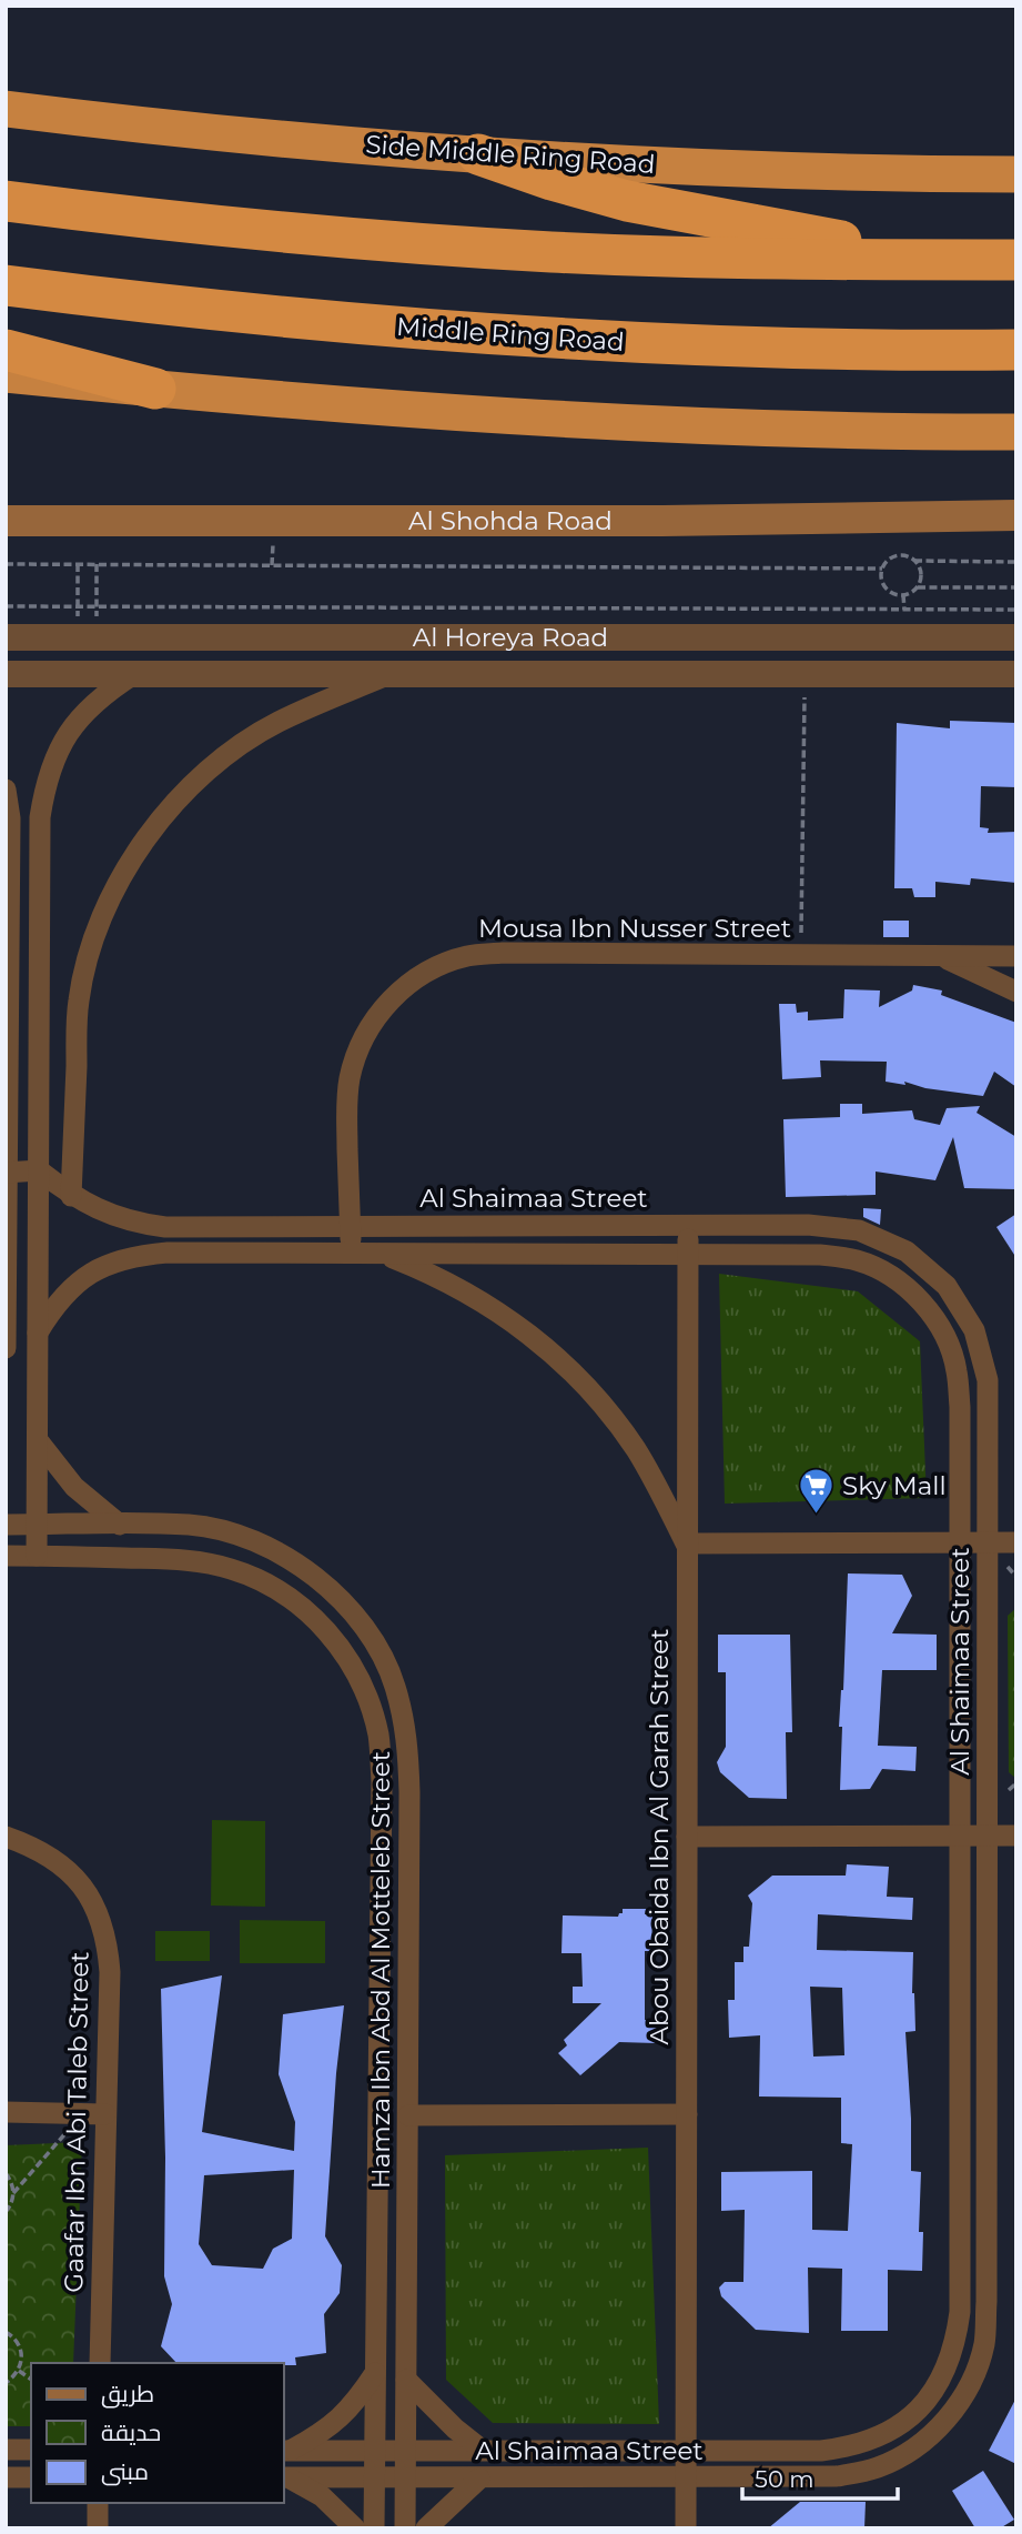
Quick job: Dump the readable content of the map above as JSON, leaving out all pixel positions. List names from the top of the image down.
{
  "streets": {
    "highway": ["Side Middle Ring Road", "Middle Ring Road"],
    "main road": ["Al Shohda Road"],
    "street": [
      "Al Horeya Road",
      "Mousa Ibn Nusser Street",
      "Al Shaimaa Street",
      "Abou Obaida Ibn Al Garah Street",
      "Hamza Ibn Abd Al Motteleb Street",
      "Gaafar Ibn Abi Taleb Street"
    ]
  },
  "crossings": [
    ["Mousa Ibn Nusser Street", "Al Shaimaa Street"],
    ["Al Shaimaa Street", "Abou Obaida Ibn Al Garah Street"],
    ["Al Shaimaa Street", "Hamza Ibn Abd Al Motteleb Street"]
  ],
  "places": {
    "supermarket": ["Sky Mall"]
  },
  "legend": ["طريق", "حديقة", "مبنى"],
  "scale_bar": "50 m"
}
